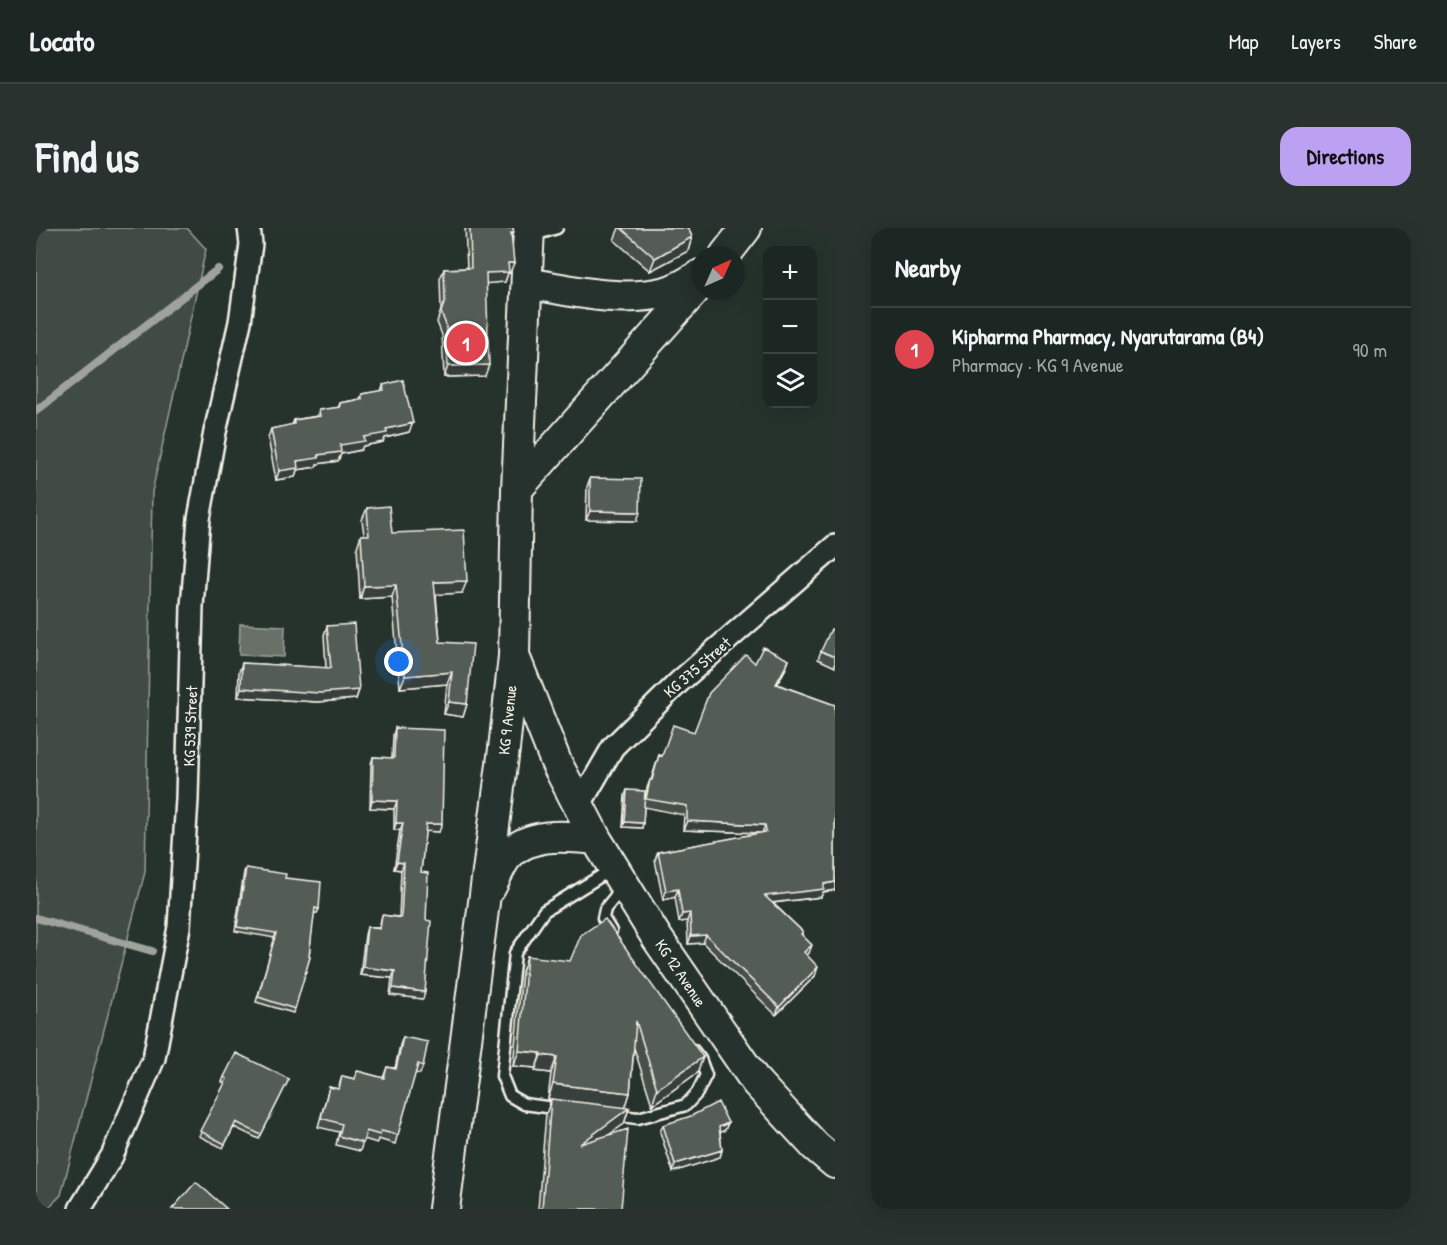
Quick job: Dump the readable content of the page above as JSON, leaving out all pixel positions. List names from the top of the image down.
{
  "streets": {
    "main road": ["KG 9 Avenue", "KG 12 Avenue"],
    "street": ["KG 375 Street", "KG 539 Street"]
  },
  "crossings": [
    ["KG 375 Street", "KG 12 Avenue"],
    ["KG 9 Avenue", "KG 12 Avenue"]
  ],
  "north": "top right",
  "page": {
    "header": "Locato",
    "nav": ["Map", "Layers", "Share"],
    "buttons": "Directions",
    "title": "Find us",
    "heading": "Nearby",
    "map_buttons": ["+", "−"],
    "list": [
      {
        "mark": "1",
        "name": "Kipharma Pharmacy, Nyarutarama (B4)",
        "note": "Pharmacy · KG 9 Avenue",
        "value": "90 m"
      }
    ],
    "pins": "1"
  }
}
